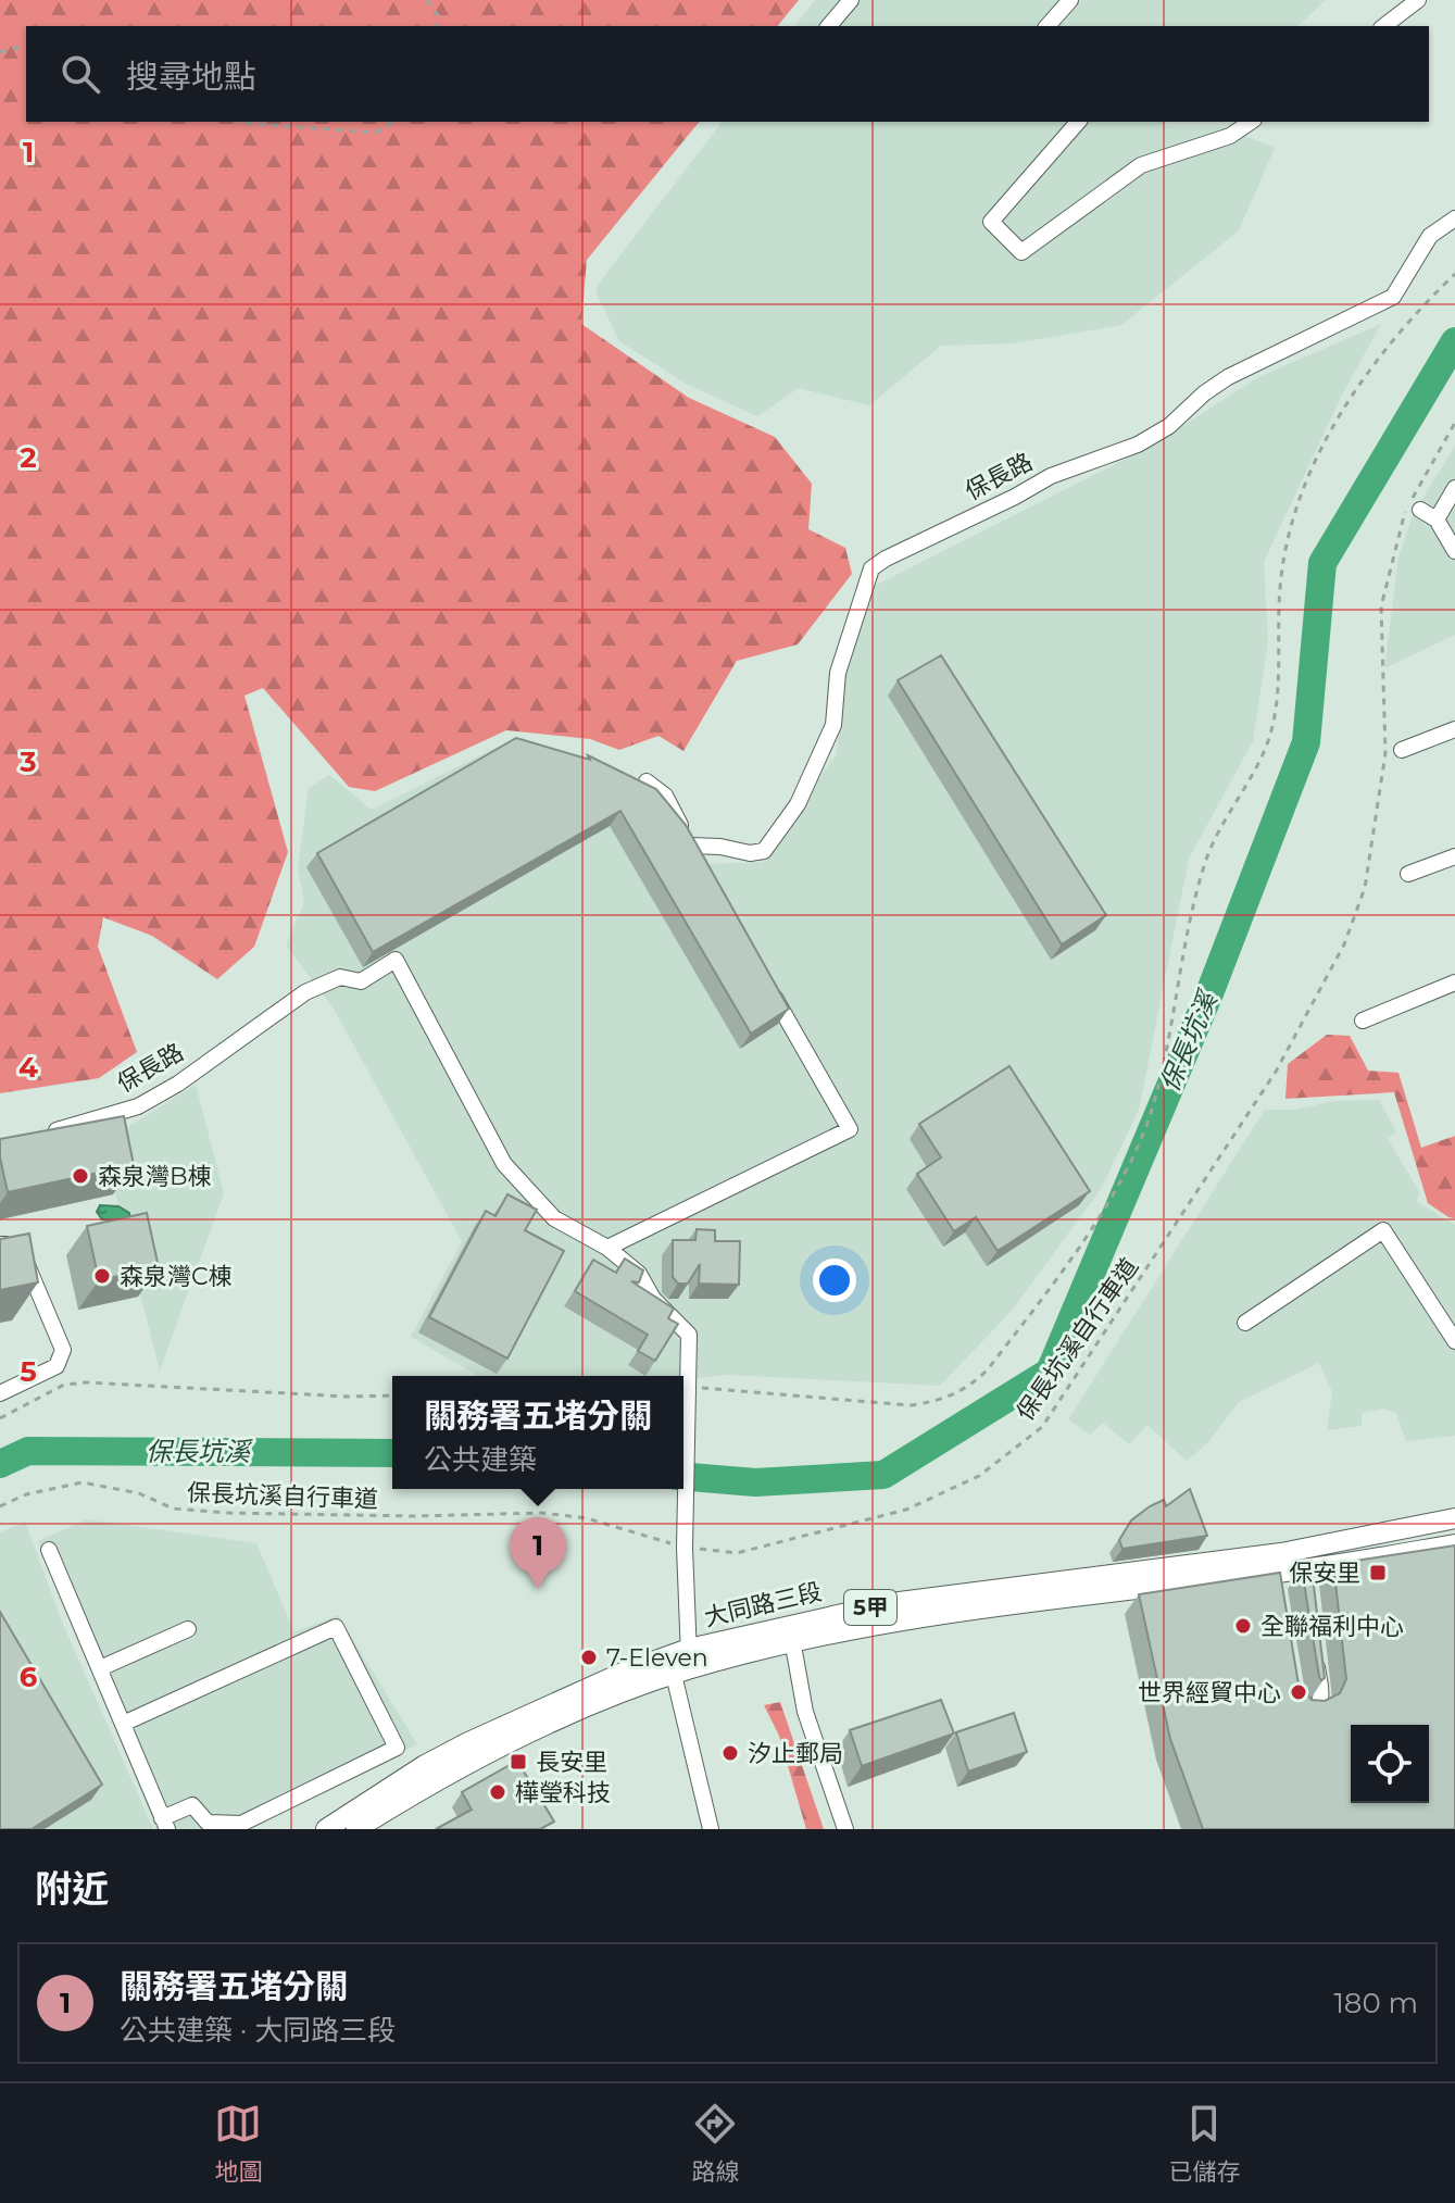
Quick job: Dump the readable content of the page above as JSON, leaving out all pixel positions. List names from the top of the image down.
{
  "streets": {
    "main road": ["大同路三段", "5甲"],
    "street": ["保長路"],
    "path": ["保長坑溪自行車道"]
  },
  "water": ["保長坑溪"],
  "places": {
    "other": [
      "森泉灣B棟",
      "森泉灣C棟",
      "全聯福利中心",
      "7-Eleven",
      "世界經貿中心",
      "汐止郵局",
      "樺瑩科技"
    ],
    "transit": ["保安里", "長安里"]
  },
  "page": {
    "search": "搜尋地點",
    "popup": ["關務署五堵分關", "公共建築"],
    "pins": "1",
    "heading": "附近",
    "list": [
      {
        "mark": "1",
        "name": "關務署五堵分關",
        "note": "公共建築 · 大同路三段",
        "value": "180 m"
      }
    ],
    "nav": ["地圖", "路線", "已儲存"]
  },
  "grid": {
    "rows": [
      "1",
      "2",
      "3",
      "4",
      "5",
      "6"
    ]
  }
}
